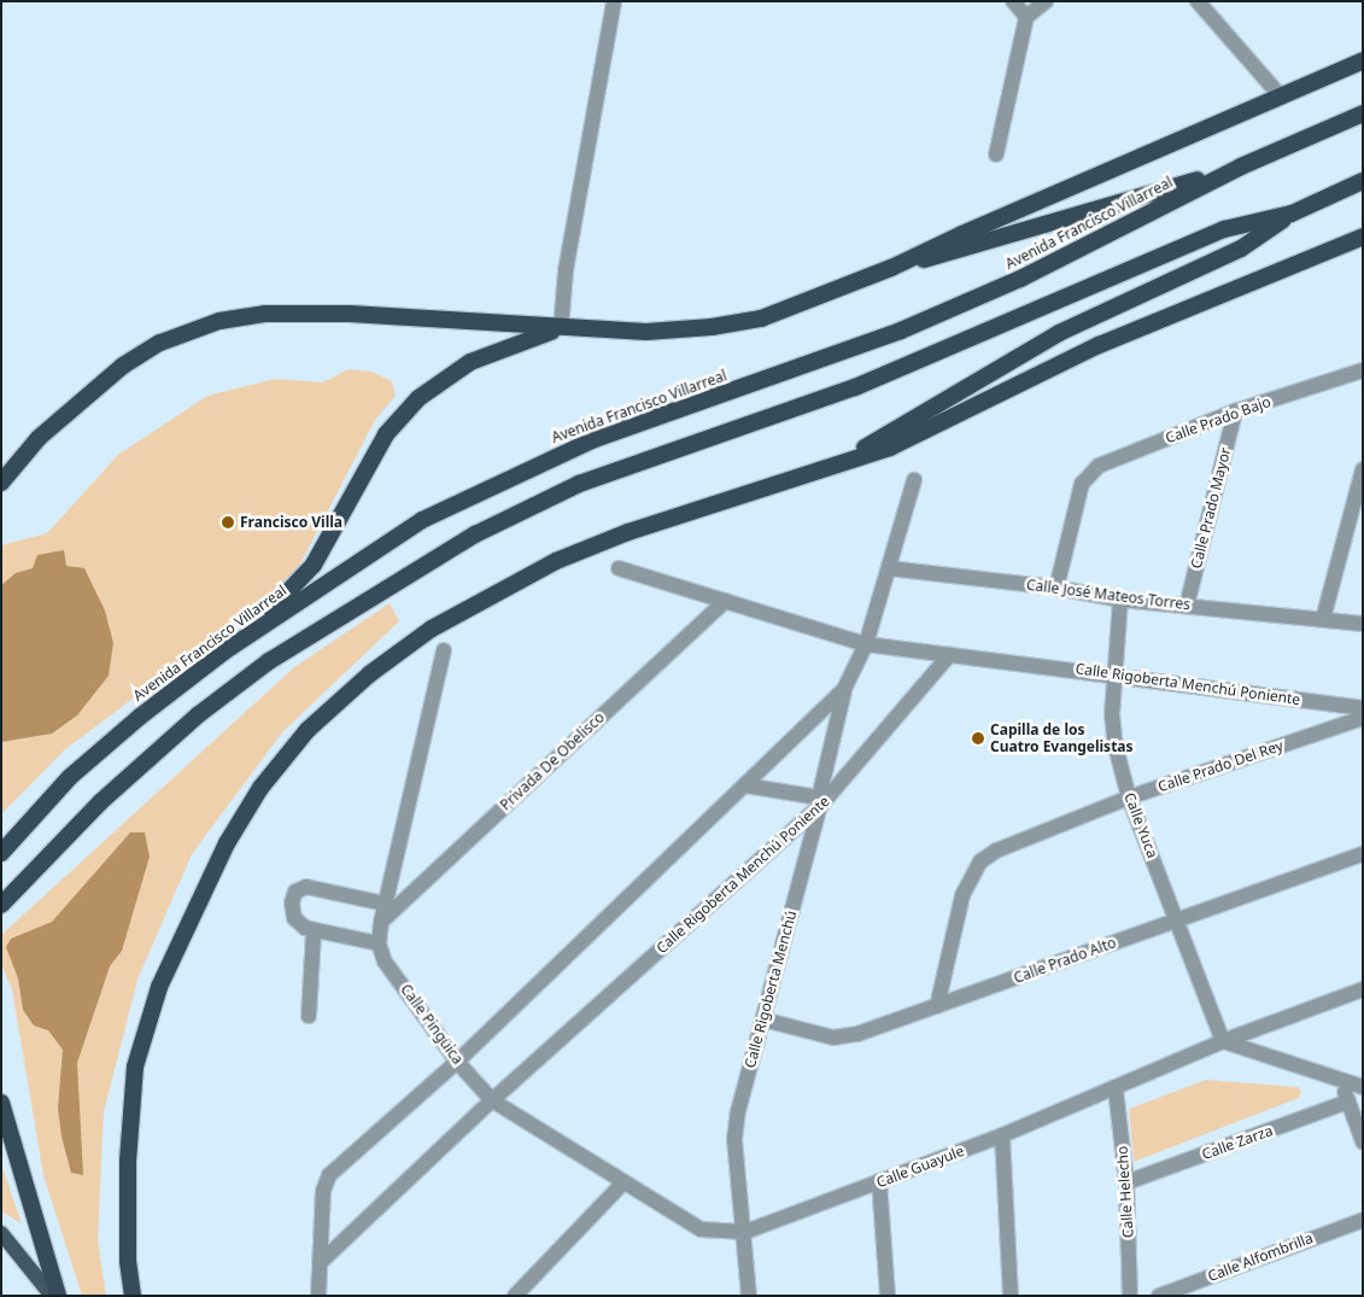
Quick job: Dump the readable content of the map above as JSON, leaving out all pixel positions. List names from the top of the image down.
{
  "streets": {
    "highway": ["Avenida Francisco Villarreal"],
    "street": [
      "Calle Prado Bajo",
      "Calle Prado Mayor",
      "Calle José Mateos Torres",
      "Calle Rigoberta Menchú Poniente",
      "Privada De Obelisco",
      "Calle Prado Del Rey",
      "Calle Yuca",
      "Calle Prado Alto",
      "Calle Rigoberta Menchú",
      "Calle Pingüica",
      "Calle Zarza",
      "Calle Guayule",
      "Calle Helecho",
      "Calle Alfombrilla"
    ]
  },
  "crossings": [
    ["Calle Prado Bajo", "Calle Prado Mayor"],
    ["Calle Prado Bajo", "Calle José Mateos Torres"],
    ["Calle Prado Mayor", "Calle José Mateos Torres"],
    ["Calle José Mateos Torres", "Calle Yuca"],
    ["Calle Rigoberta Menchú Poniente", "Calle Yuca"],
    ["Calle Rigoberta Menchú Poniente", "Calle Rigoberta Menchú"],
    ["Calle Rigoberta Menchú Poniente", "Calle Pingüica"],
    ["Calle Rigoberta Menchú Poniente", "Calle Guayule"],
    ["Calle Prado Del Rey", "Calle Yuca"],
    ["Calle Prado Del Rey", "Calle Prado Alto"],
    ["Calle Yuca", "Calle Prado Alto"],
    ["Calle Yuca", "Calle Guayule"],
    ["Calle Prado Alto", "Calle Rigoberta Menchú"],
    ["Calle Rigoberta Menchú", "Calle Guayule"],
    ["Calle Pingüica", "Calle Guayule"],
    ["Calle Zarza", "Calle Helecho"],
    ["Calle Guayule", "Calle Helecho"]
  ],
  "places": ["Francisco Villa", "Capilla de los Cuatro Evangelistas"]
}
